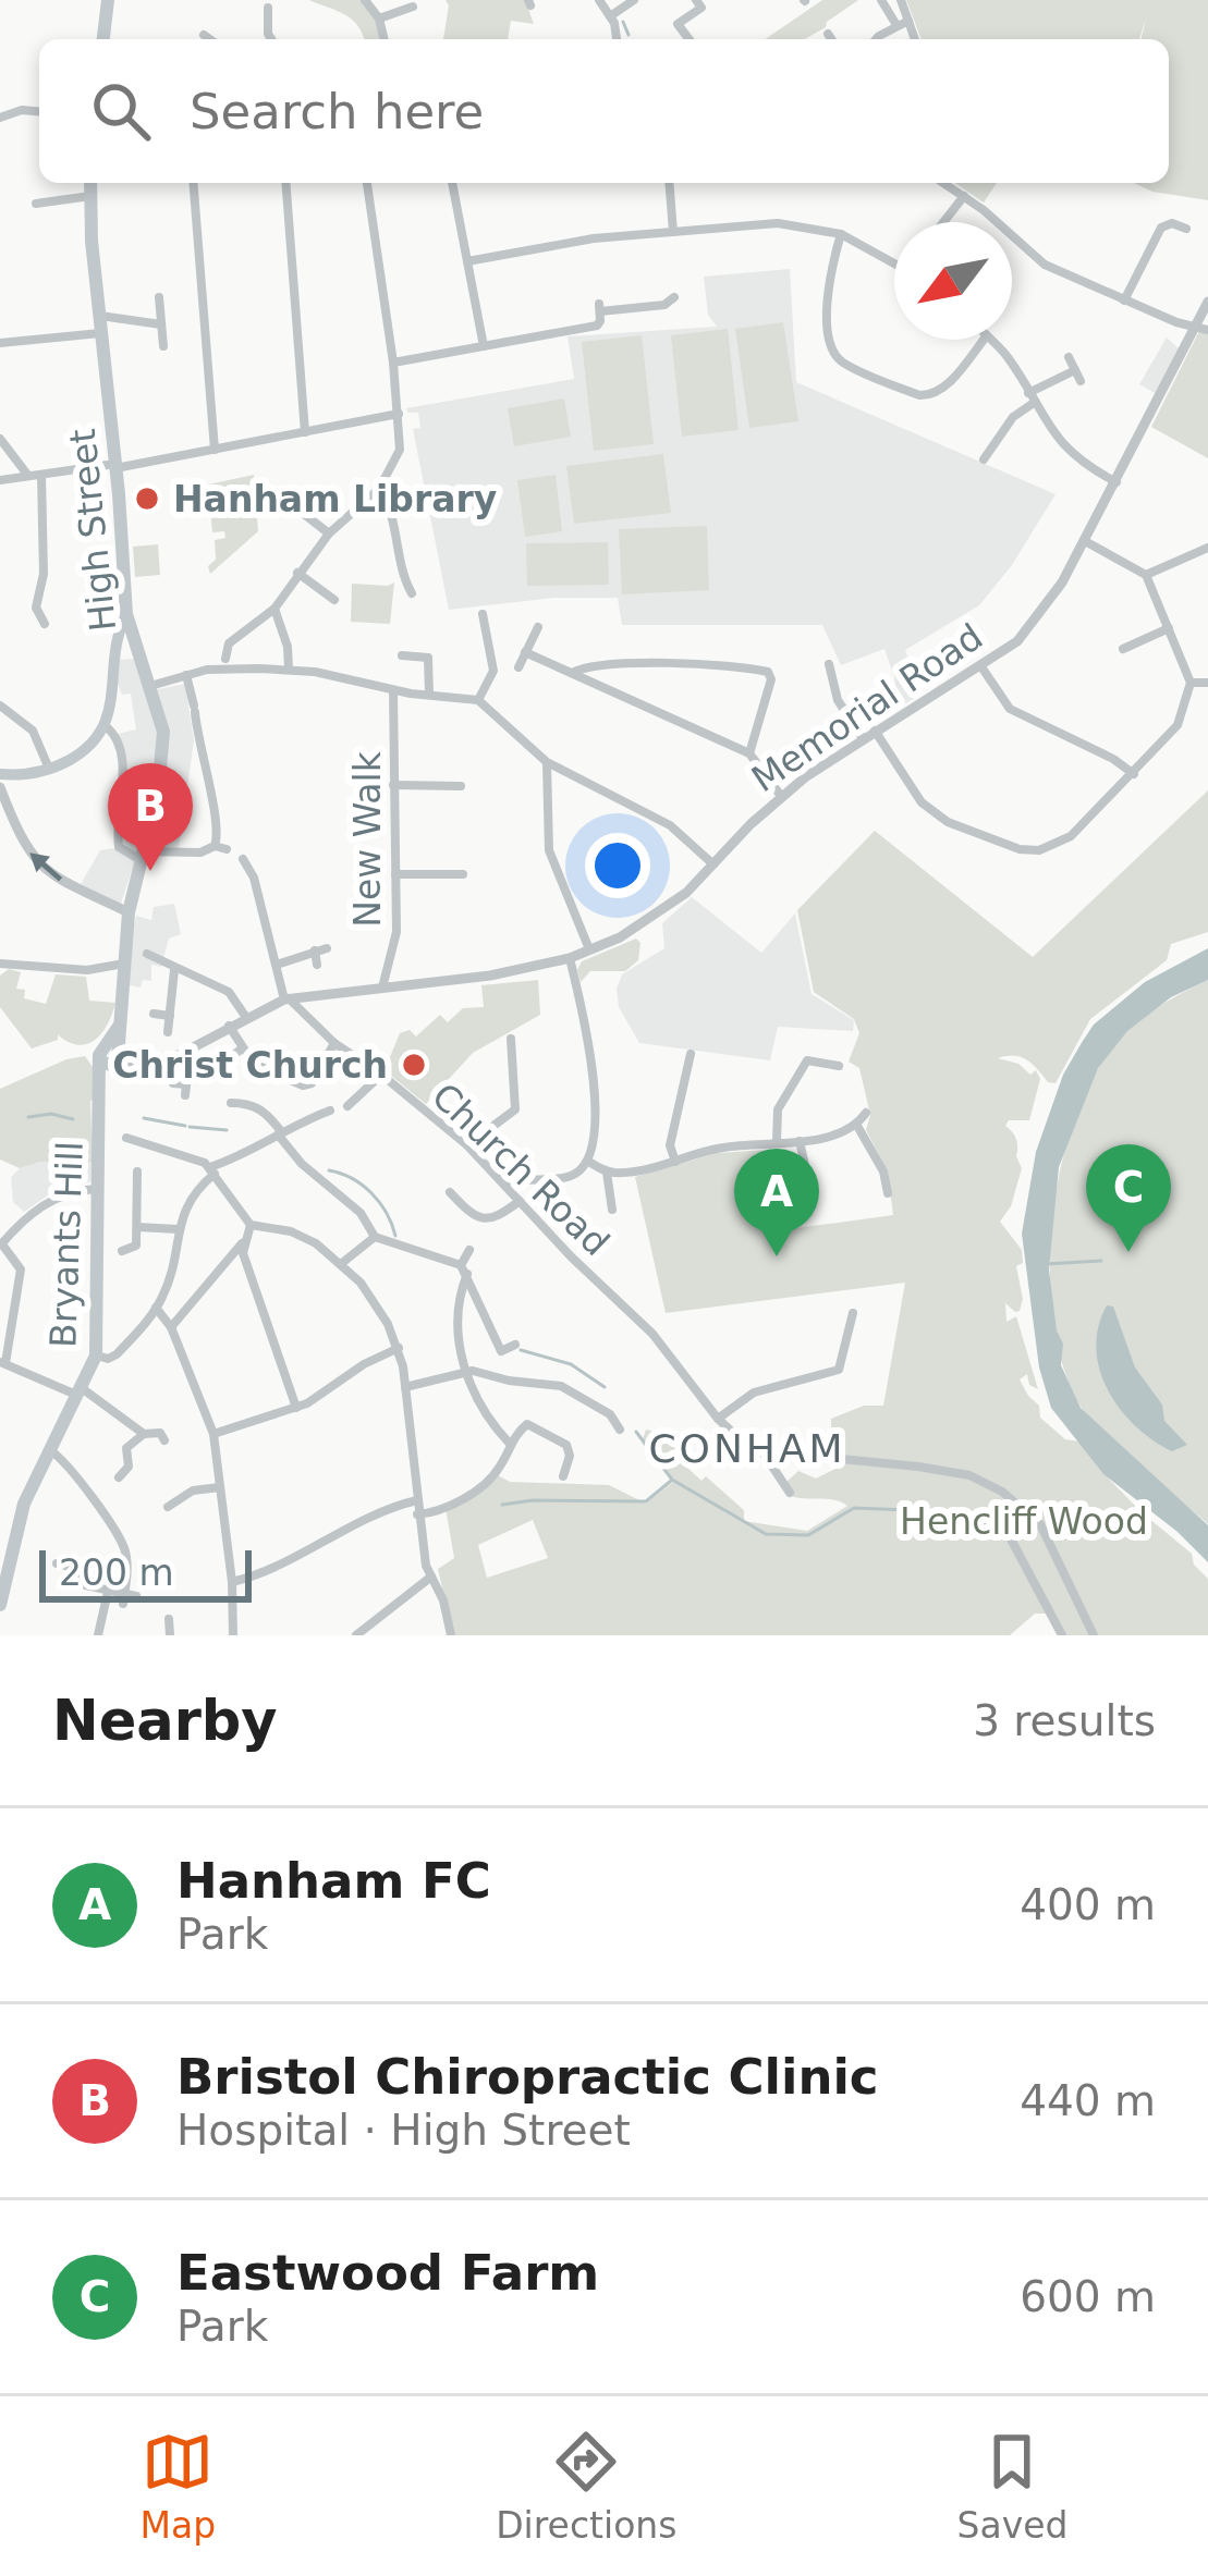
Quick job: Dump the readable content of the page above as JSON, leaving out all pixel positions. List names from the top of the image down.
{
  "streets": {
    "main road": ["High Street", "Bryants Hill"],
    "street": ["Memorial Road", "New Walk", "Church Road"]
  },
  "crossings": [
    ["High Street", "Memorial Road"],
    ["High Street", "Bryants Hill"],
    ["Memorial Road", "New Walk"],
    ["Memorial Road", "Church Road"],
    ["Memorial Road", "Bryants Hill"]
  ],
  "districts": ["CONHAM"],
  "parks": ["Hencliff Wood"],
  "places": ["Hanham Library", "Christ Church"],
  "scale_bar": "200 m",
  "north": "bottom left",
  "page": {
    "search": "Search here",
    "pins": ["B", "C", "A"],
    "scale": "200 m",
    "heading": ["Nearby", "3 results"],
    "list": [
      {
        "mark": "A",
        "name": "Hanham FC",
        "note": "Park",
        "value": "400 m"
      },
      {
        "mark": "B",
        "name": "Bristol Chiropractic Clinic",
        "note": "Hospital · High Street",
        "value": "440 m"
      },
      {
        "mark": "C",
        "name": "Eastwood Farm",
        "note": "Park",
        "value": "600 m"
      }
    ],
    "nav": ["Map", "Directions", "Saved"]
  }
}
